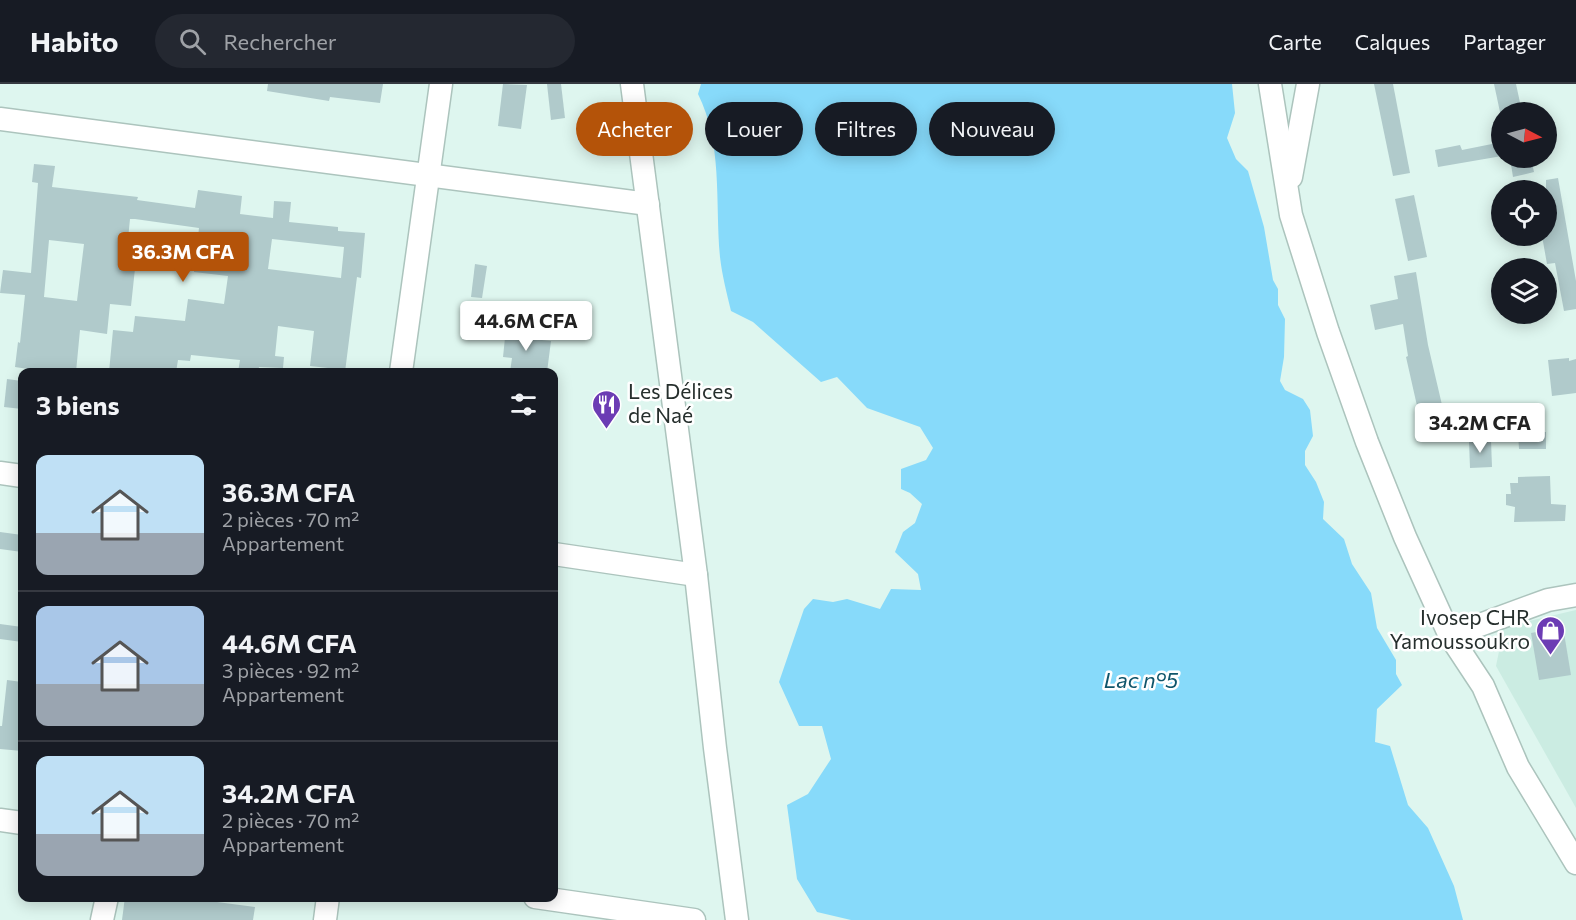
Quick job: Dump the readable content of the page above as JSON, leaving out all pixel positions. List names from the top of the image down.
{
  "water": ["Lac n°5"],
  "places": {
    "restaurant": ["Les Délices de Naé"],
    "shop": ["Ivosep CHR Yamoussoukro"]
  },
  "north": "right",
  "page": {
    "header": "Habito",
    "search": "Rechercher",
    "nav": ["Carte", "Calques", "Partager"],
    "chip": [
      "Acheter",
      "Louer",
      "Filtres",
      "Nouveau"
    ],
    "price": ["36.3M CFA", "44.6M CFA", "34.2M CFA"],
    "heading": "3 biens",
    "list": [
      {
        "name": "36.3M CFA",
        "note": "2 pièces · 70 m² · Appartement"
      },
      {
        "name": "44.6M CFA",
        "note": "3 pièces · 92 m² · Appartement"
      },
      {
        "name": "34.2M CFA",
        "note": "2 pièces · 70 m² · Appartement"
      }
    ]
  }
}
